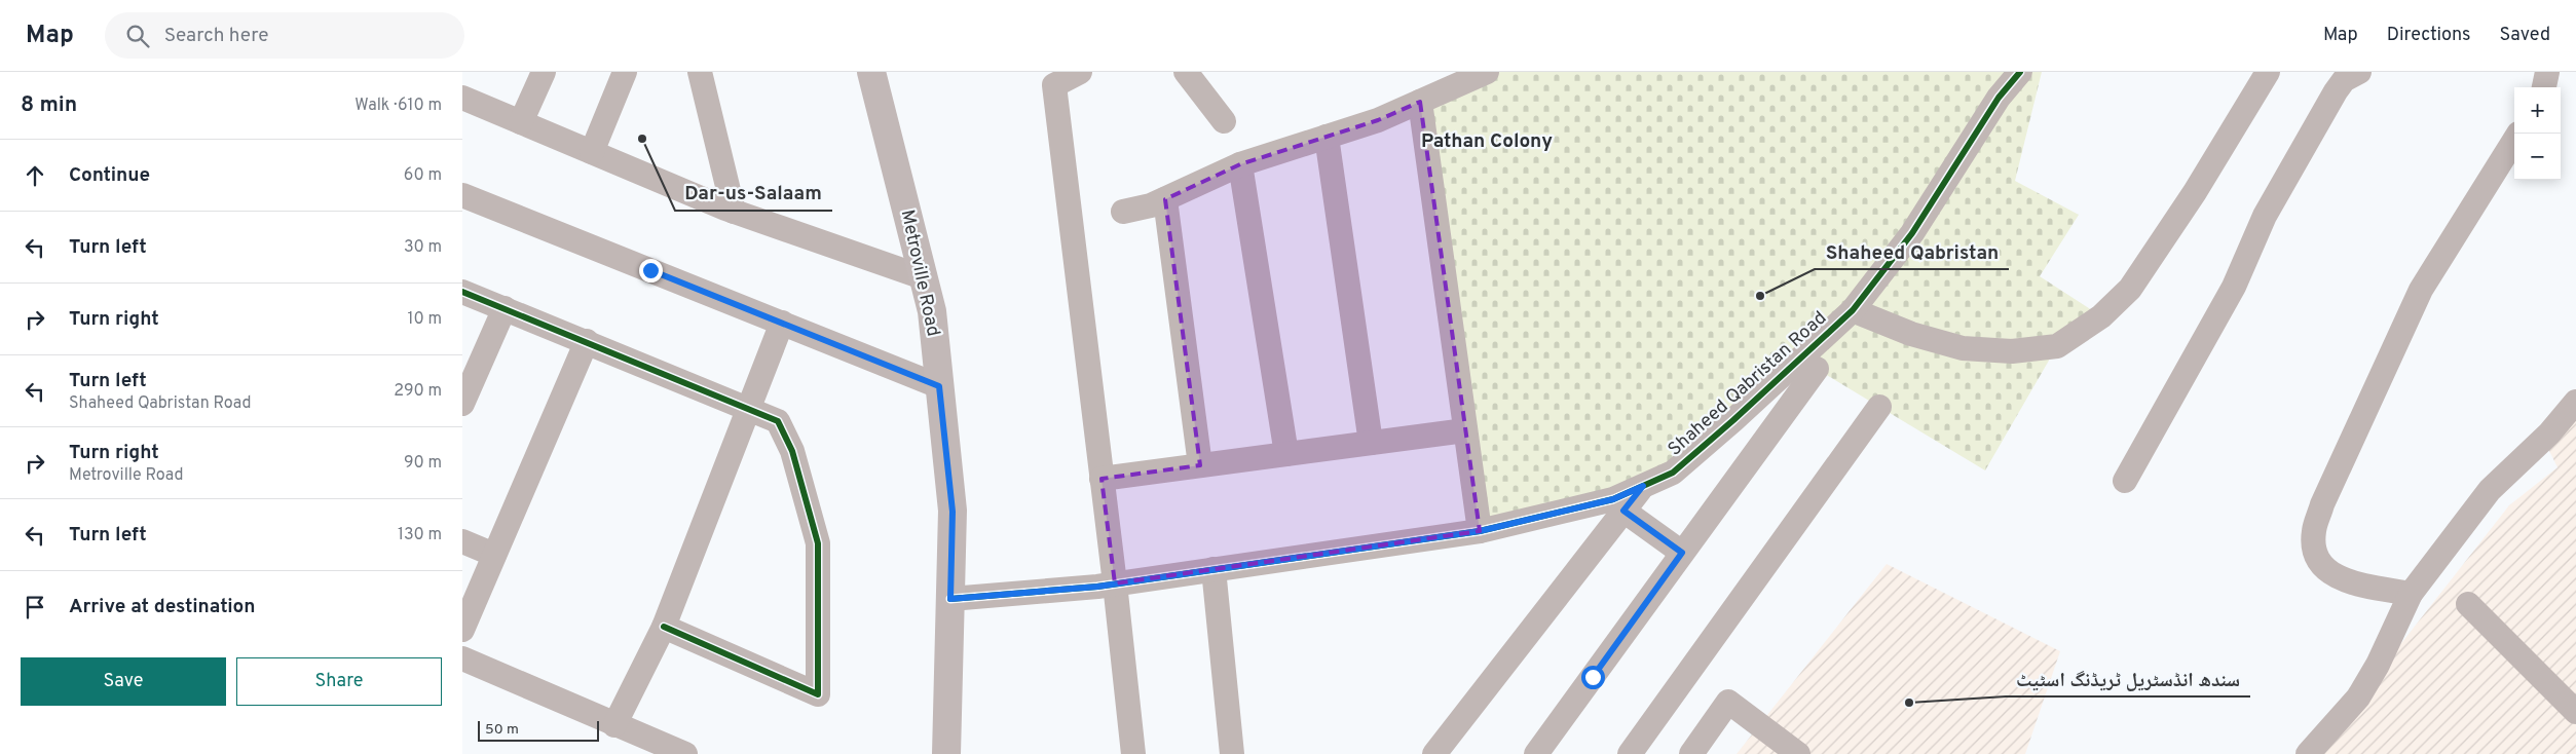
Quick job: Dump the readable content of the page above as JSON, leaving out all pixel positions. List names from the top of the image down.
{
  "streets": {
    "main road": ["Metroville Road"],
    "street": ["Shaheed Qabristan Road"]
  },
  "crossings": [
    ["Metroville Road", "Shaheed Qabristan Road"]
  ],
  "districts": ["Pathan Colony"],
  "places": ["Dar-us-Salaam", "Shaheed Qabristan", "سندھ انڈسٹریل ٹریڈنگ اسٹیٹ"],
  "scale_bar": "50 m",
  "page": {
    "header": "Map",
    "search": "Search here",
    "nav": ["Map", "Directions", "Saved"],
    "heading": ["8 min", "Walk · 610 m"],
    "map_buttons": ["+", "−"],
    "list": [
      ["Continue", "60 m"],
      ["Turn left", "30 m"],
      ["Turn right", "10 m"],
      ["Turn left", "Shaheed Qabristan Road", "290 m"],
      ["Turn right", "Metroville Road", "90 m"],
      ["Turn left", "130 m"],
      "Arrive at destination"
    ],
    "buttons": ["Save", "Share"],
    "scale": "50 m"
  }
}
